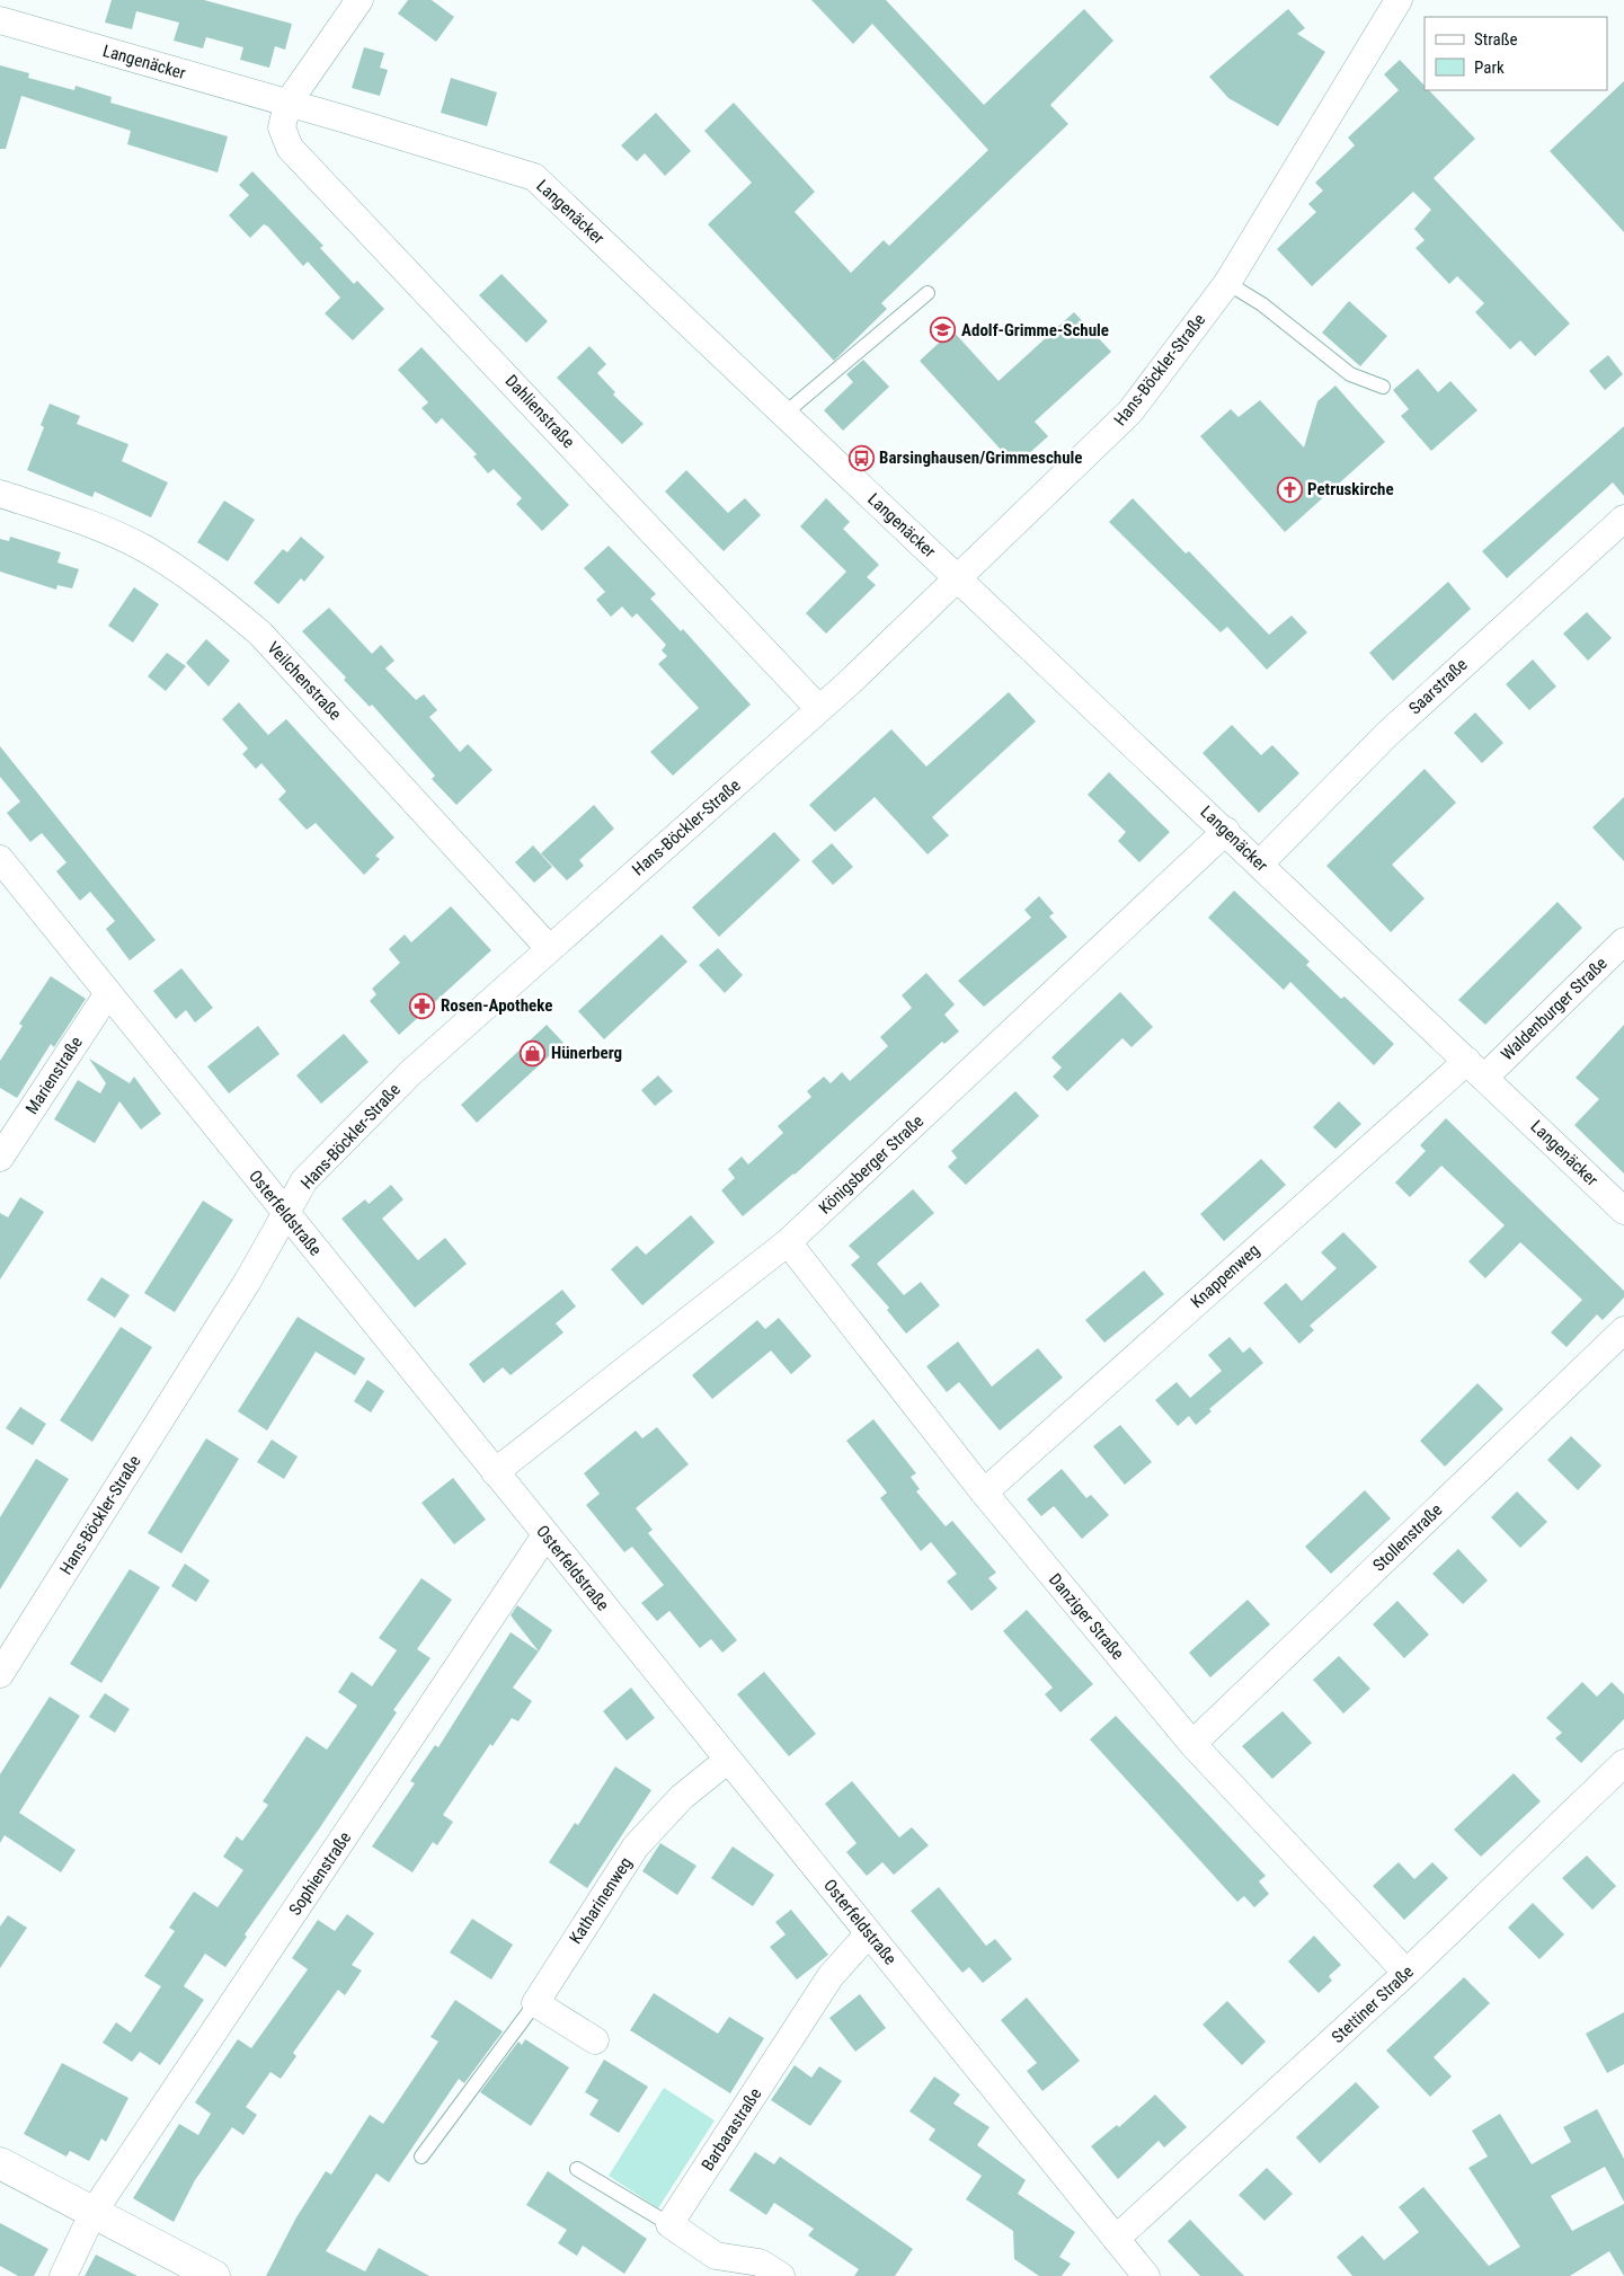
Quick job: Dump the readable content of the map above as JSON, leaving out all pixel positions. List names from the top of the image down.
{
  "streets": {
    "street": [
      "Langenäcker",
      "Hans-Böckler-Straße",
      "Dahlienstraße",
      "Veilchenstraße",
      "Saarstraße",
      "Waldenburger Straße",
      "Marienstraße",
      "Königsberger Straße",
      "Osterfeldstraße",
      "Knappenweg",
      "Stollenstraße",
      "Danziger Straße",
      "Sophienstraße",
      "Katharinenweg",
      "Stettiner Straße",
      "Barbarastraße"
    ]
  },
  "crossings": [
    ["Langenäcker", "Hans-Böckler-Straße"],
    ["Langenäcker", "Dahlienstraße"],
    ["Langenäcker", "Saarstraße"],
    ["Langenäcker", "Waldenburger Straße"],
    ["Langenäcker", "Königsberger Straße"],
    ["Langenäcker", "Knappenweg"],
    ["Hans-Böckler-Straße", "Dahlienstraße"],
    ["Hans-Böckler-Straße", "Veilchenstraße"],
    ["Hans-Böckler-Straße", "Osterfeldstraße"],
    ["Waldenburger Straße", "Knappenweg"],
    ["Marienstraße", "Osterfeldstraße"],
    ["Königsberger Straße", "Osterfeldstraße"],
    ["Königsberger Straße", "Danziger Straße"],
    ["Osterfeldstraße", "Sophienstraße"],
    ["Osterfeldstraße", "Katharinenweg"],
    ["Osterfeldstraße", "Stettiner Straße"],
    ["Osterfeldstraße", "Barbarastraße"],
    ["Knappenweg", "Danziger Straße"],
    ["Stollenstraße", "Danziger Straße"],
    ["Danziger Straße", "Stettiner Straße"]
  ],
  "places": {
    "school or university": ["Adolf-Grimme-Schule"],
    "bus stop": ["Barsinghausen/Grimmeschule"],
    "church": ["Petruskirche"],
    "pharmacy": ["Rosen-Apotheke"],
    "shop": ["Hünerberg"]
  },
  "legend": ["Straße", "Park"]
}
